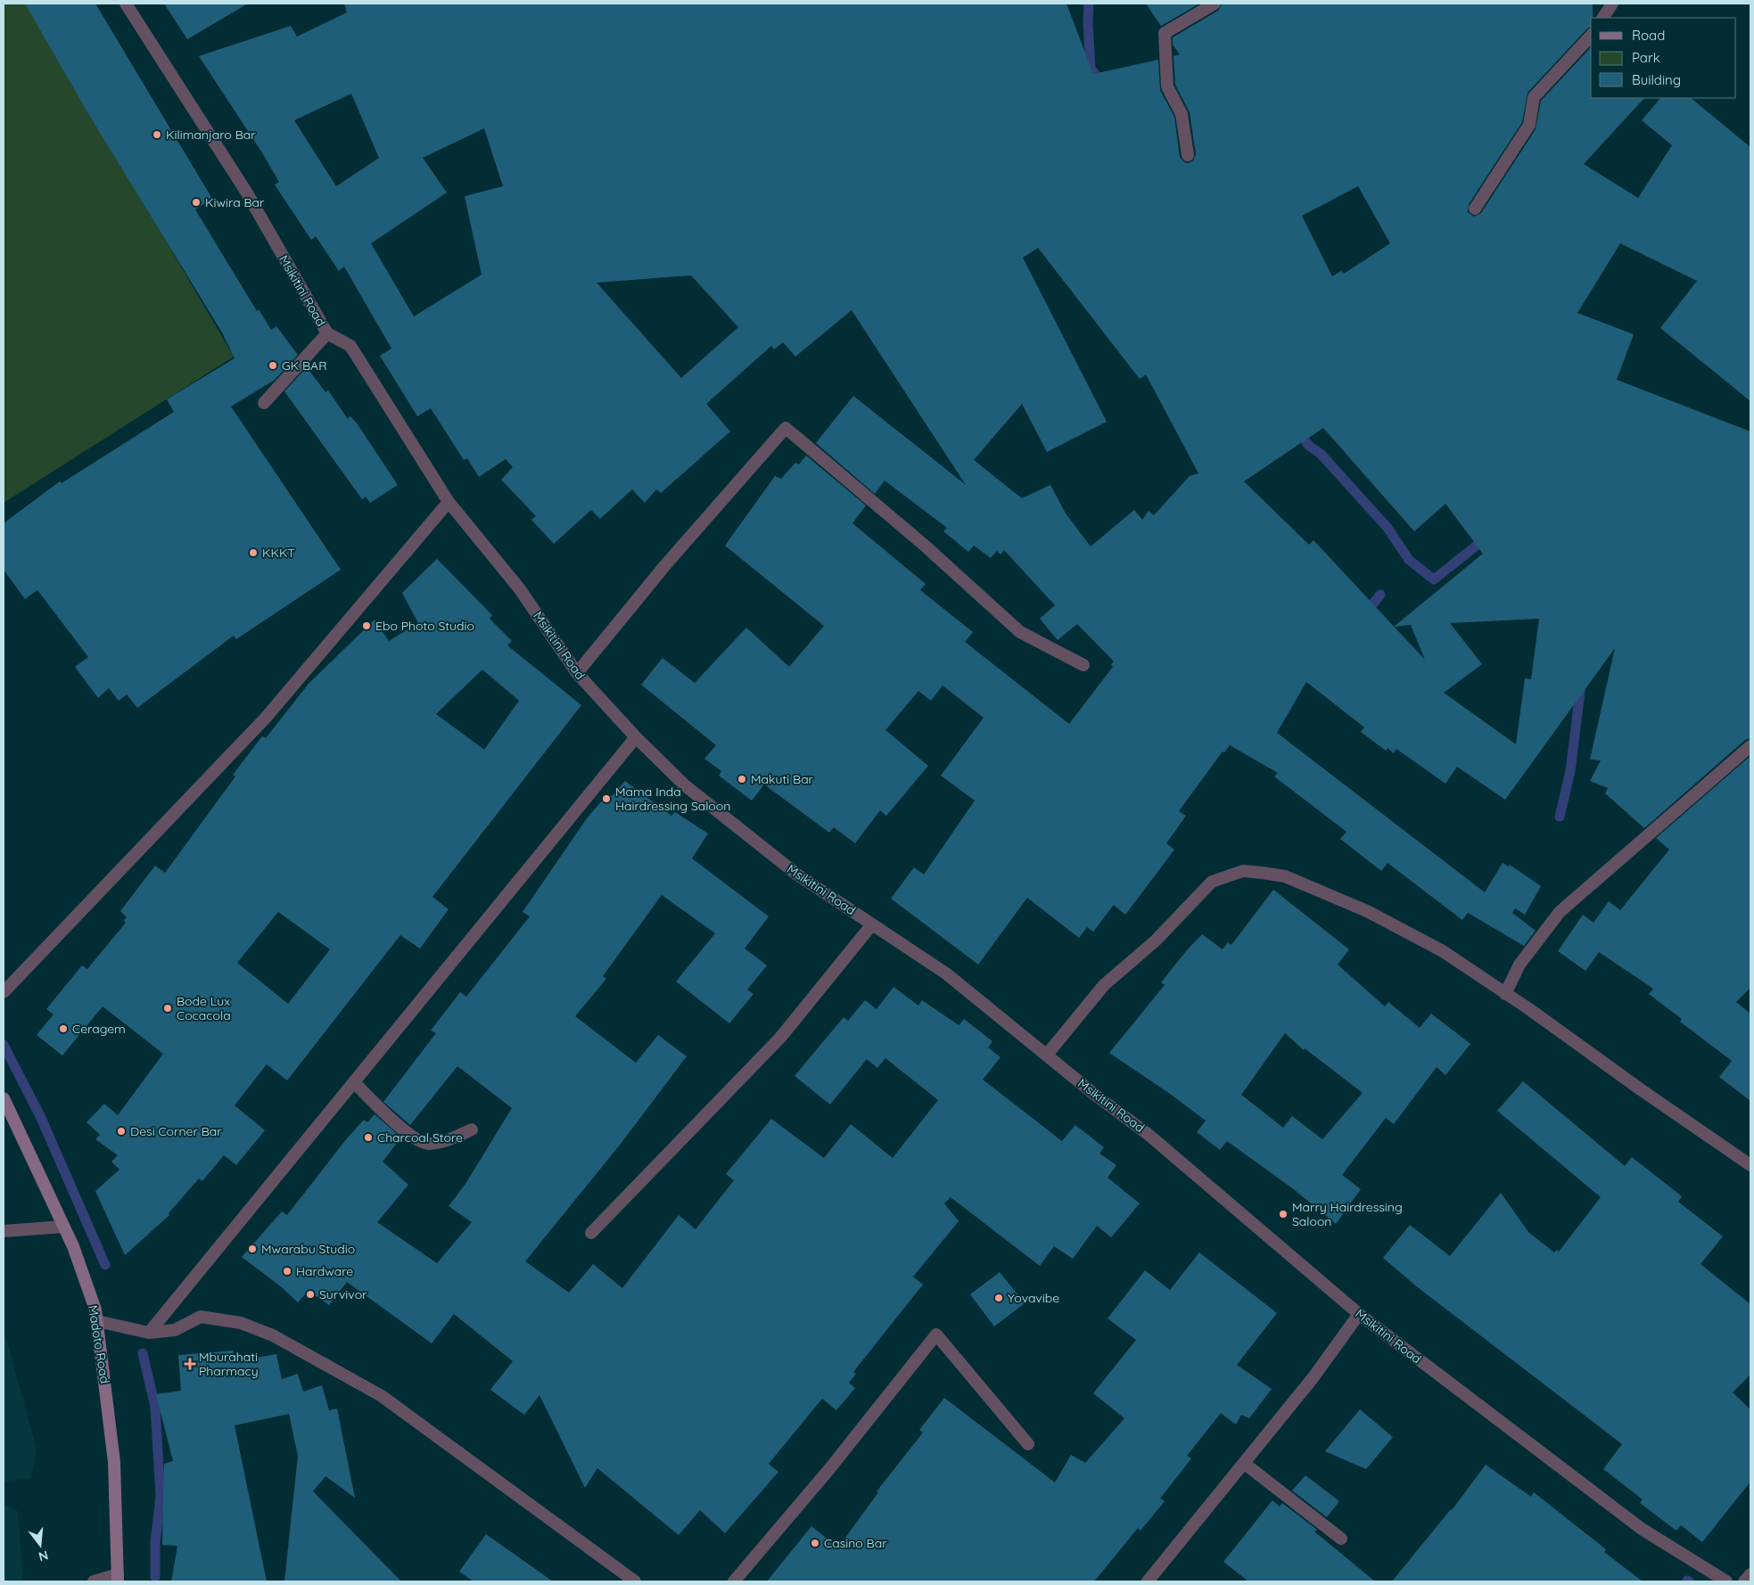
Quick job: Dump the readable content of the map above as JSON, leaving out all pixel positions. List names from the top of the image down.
{
  "streets": {
    "main road": ["Madoto Road"],
    "street": ["Msikitini Road"]
  },
  "places": {
    "other": [
      "Kilimanjaro Bar",
      "Kiwira Bar",
      "GK BAR",
      "KKKT",
      "Ebo Photo Studio",
      "Makuti Bar",
      "Mama Inda Hairdressing Saloon",
      "Bode Lux Cocacola",
      "Ceragem",
      "Desi Corner Bar",
      "Charcoal Store",
      "Marry Hairdressing Saloon",
      "Mwarabu Studio",
      "Hardware",
      "Survivor",
      "Yovavibe",
      "Casino Bar"
    ],
    "health": ["Mburahati Pharmacy"]
  },
  "legend": ["Road", "Park", "Building"],
  "north": "bottom"
}
